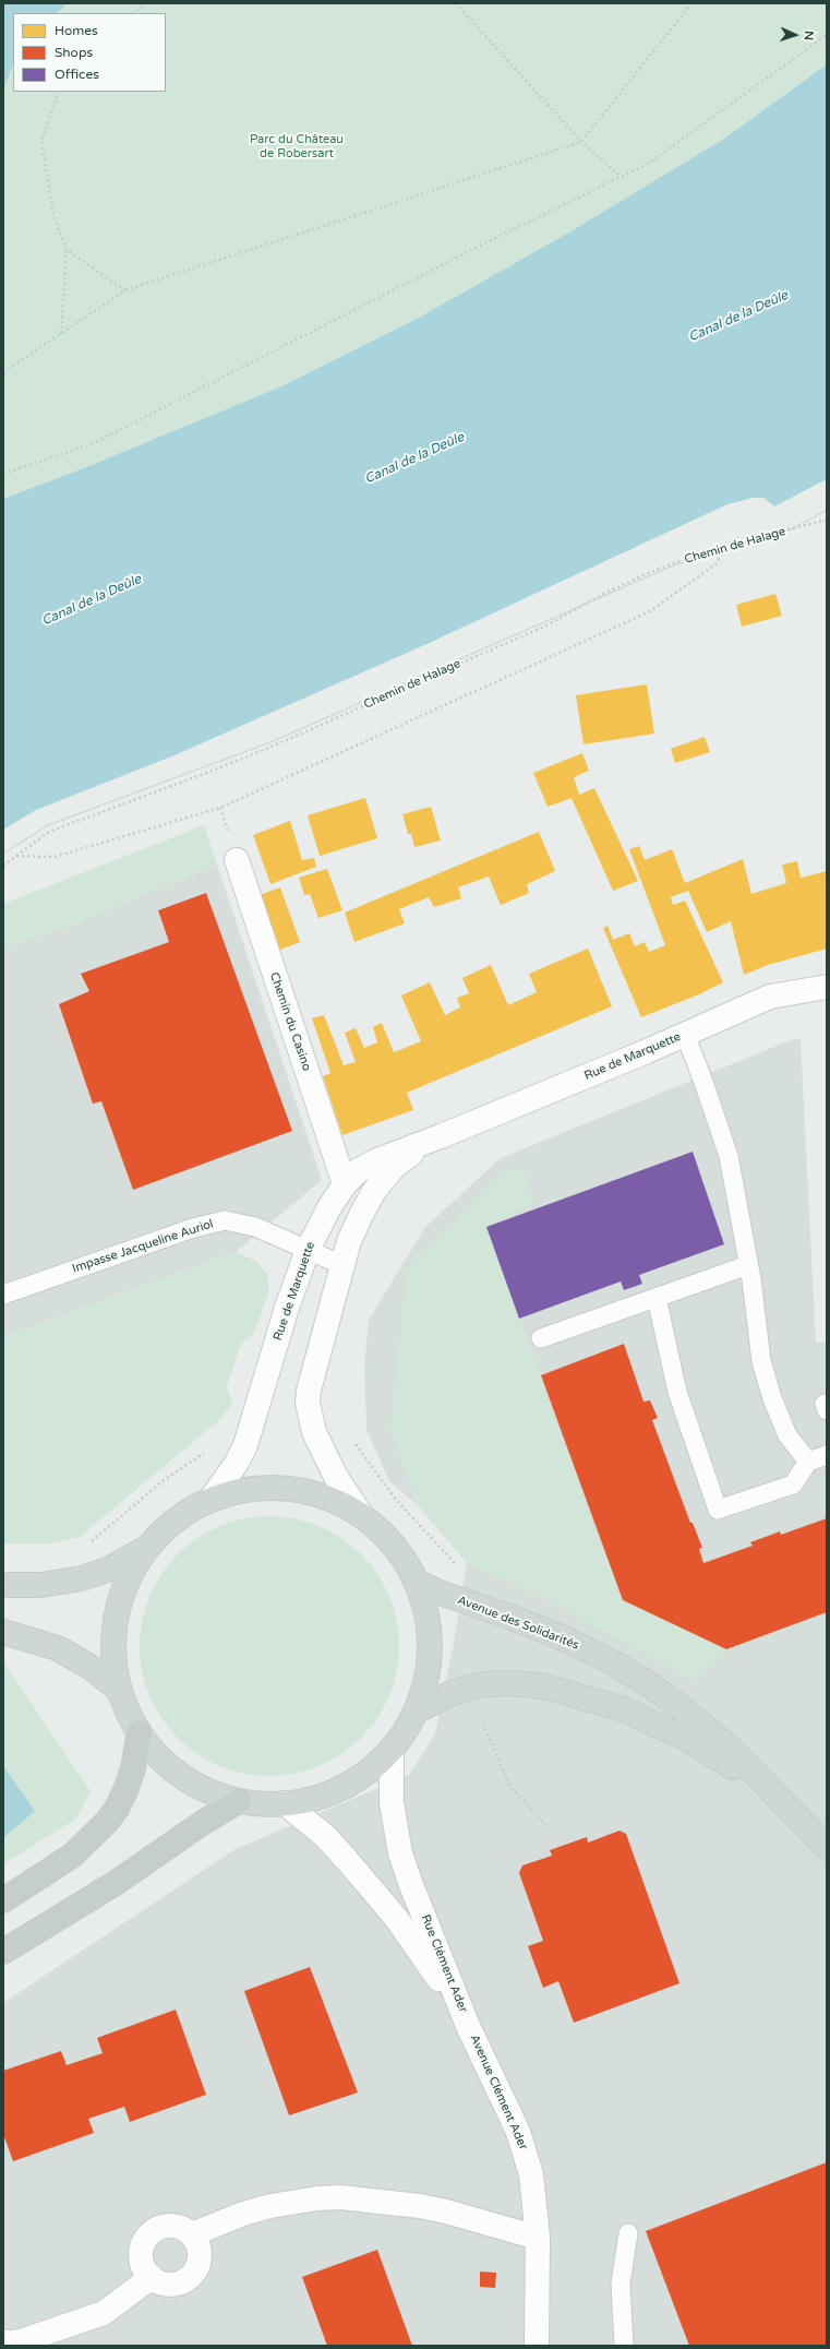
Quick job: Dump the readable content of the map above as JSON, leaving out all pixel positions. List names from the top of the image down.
{
  "streets": {
    "main road": ["Avenue des Solidarités"],
    "street": [
      "Chemin du Casino",
      "Rue de Marquette",
      "Rue Clément Ader",
      "Avenue Clément Ader"
    ],
    "lane": ["Impasse Jacqueline Auriol"],
    "path": ["Chemin de Halage"]
  },
  "crossings": [
    ["Chemin du Casino", "Rue de Marquette"],
    ["Rue de Marquette", "Impasse Jacqueline Auriol"],
    ["Rue Clément Ader", "Avenue Clément Ader"]
  ],
  "water": ["Canal de la Deûle"],
  "parks": ["Parc du Château de Robersart"],
  "legend": ["Homes", "Shops", "Offices"],
  "north": "right"
}
